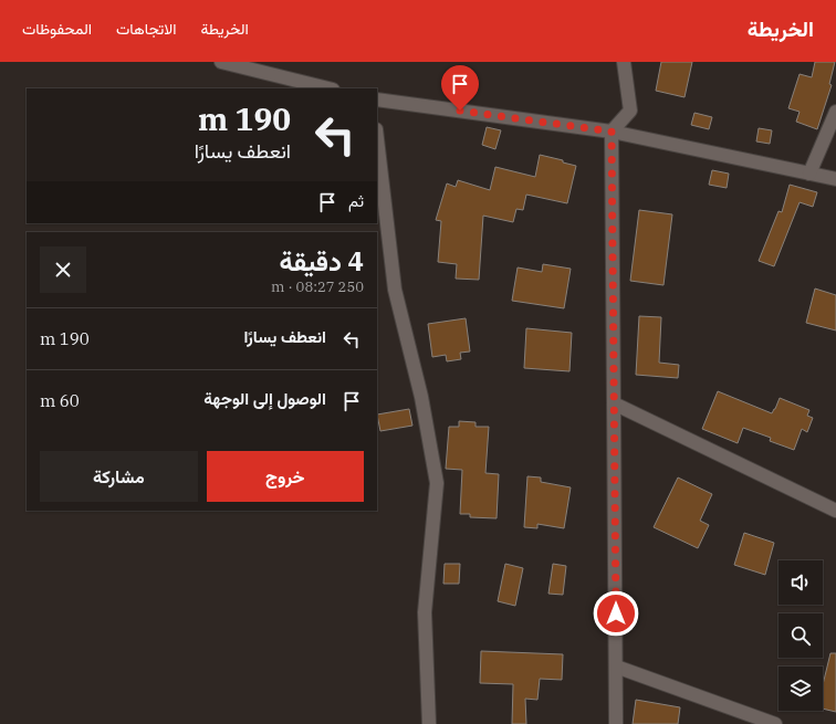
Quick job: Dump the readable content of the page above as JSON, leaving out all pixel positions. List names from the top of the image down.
{
  "page": {
    "header": "الخريطة",
    "nav": ["الخريطة", "الاتجاهات", "المحفوظات"],
    "turn": ["190 m", "انعطف يسارًا"],
    "then": "ثم",
    "heading": ["4 دقيقة", "250 m · 08:27"],
    "list": [
      {
        "name": "انعطف يسارًا",
        "value": "190 m"
      },
      {
        "name": "الوصول إلى الوجهة",
        "value": "60 m"
      }
    ],
    "buttons": ["خروج", "مشاركة"]
  }
}
